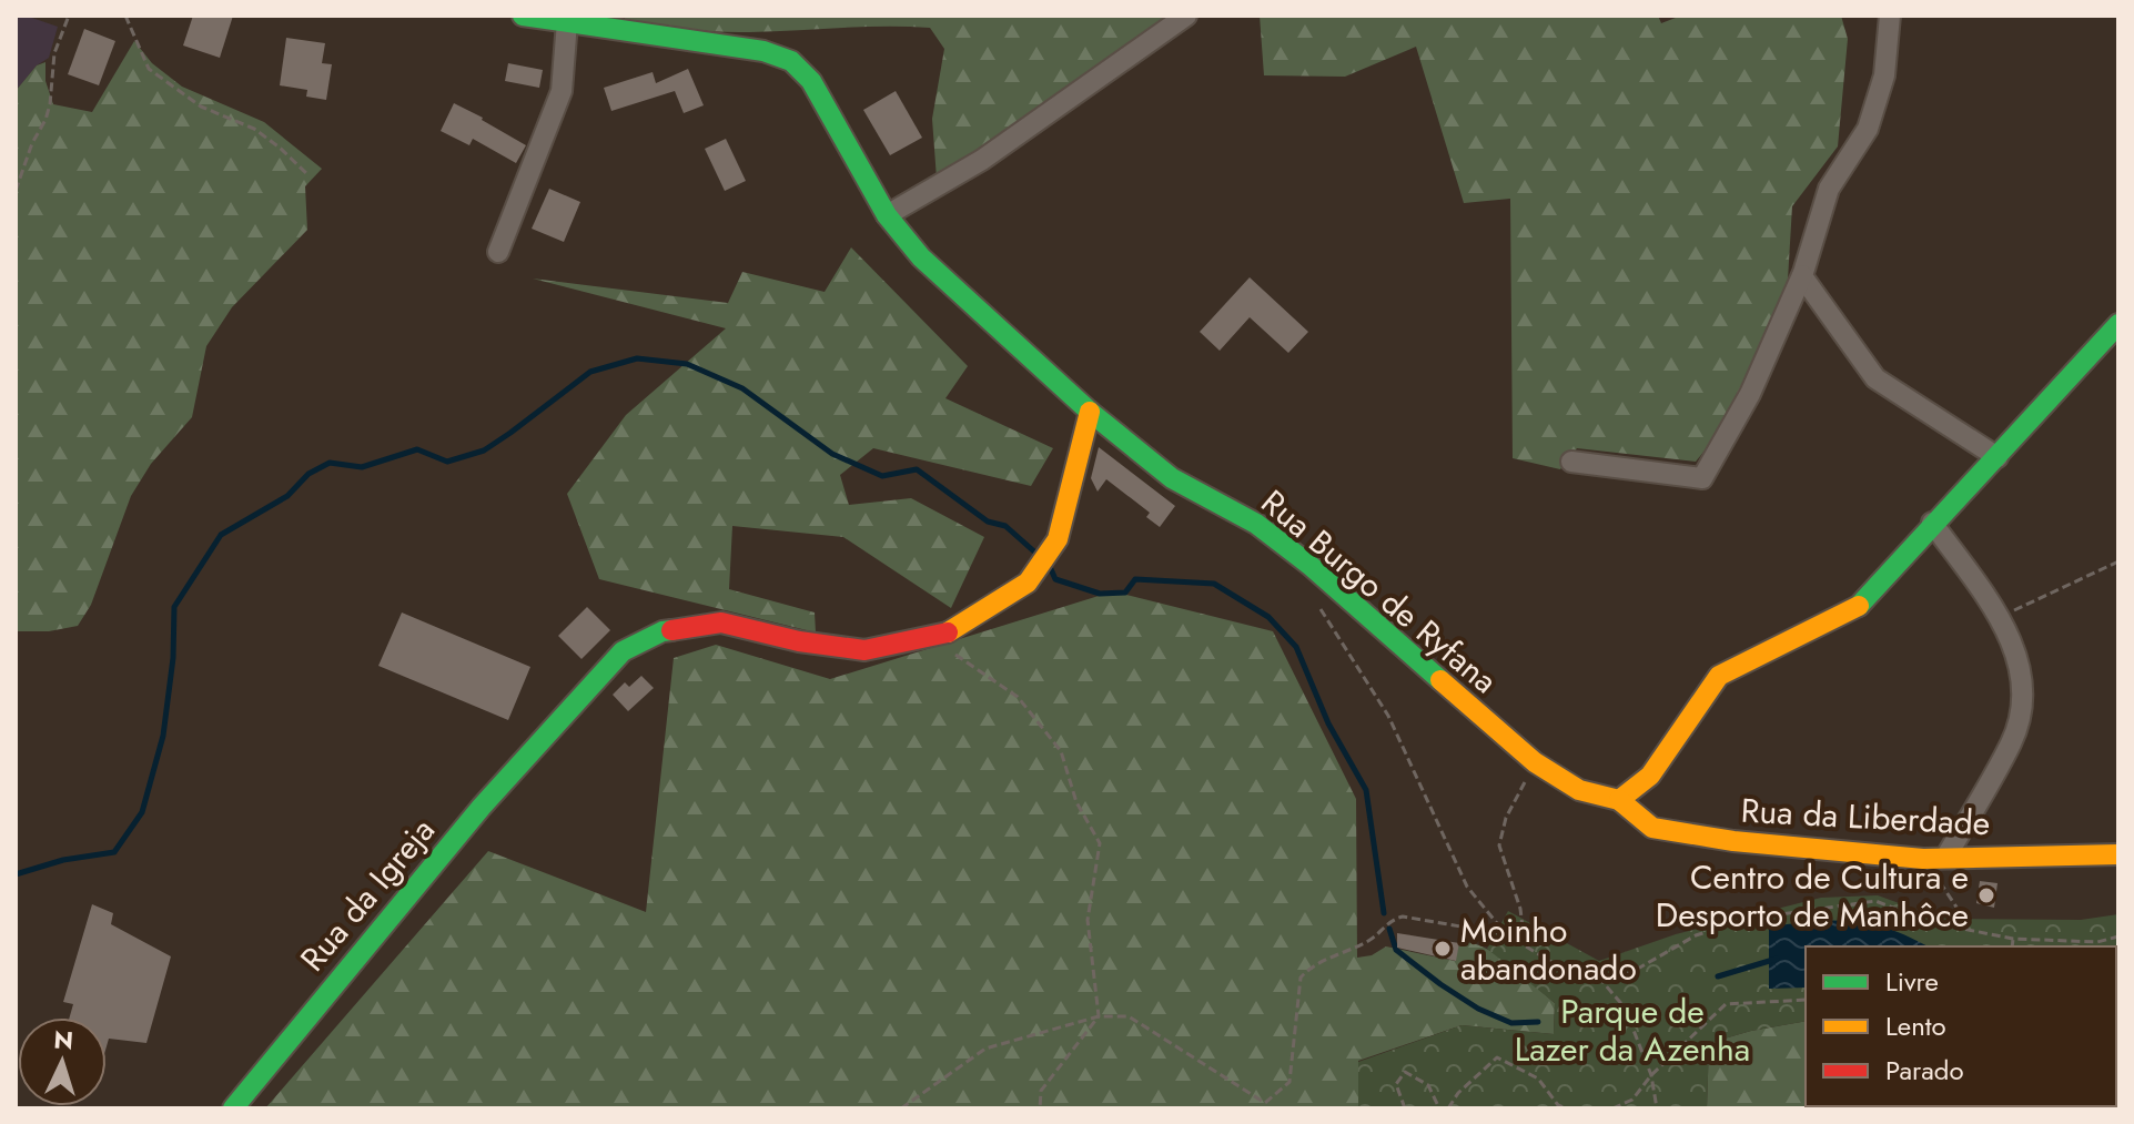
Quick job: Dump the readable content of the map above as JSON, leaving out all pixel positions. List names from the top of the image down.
{
  "streets": {
    "main road": ["Rua Burgo de Ryfana", "Rua da Liberdade", "Rua da Igreja"]
  },
  "crossings": [
    ["Rua Burgo de Ryfana", "Rua da Liberdade"]
  ],
  "parks": ["Parque de Lazer da Azenha"],
  "places": ["Centro de Cultura e Desporto de Manhôce", "Moinho abandonado"],
  "legend": ["Livre", "Lento", "Parado"],
  "north": "top"
}
